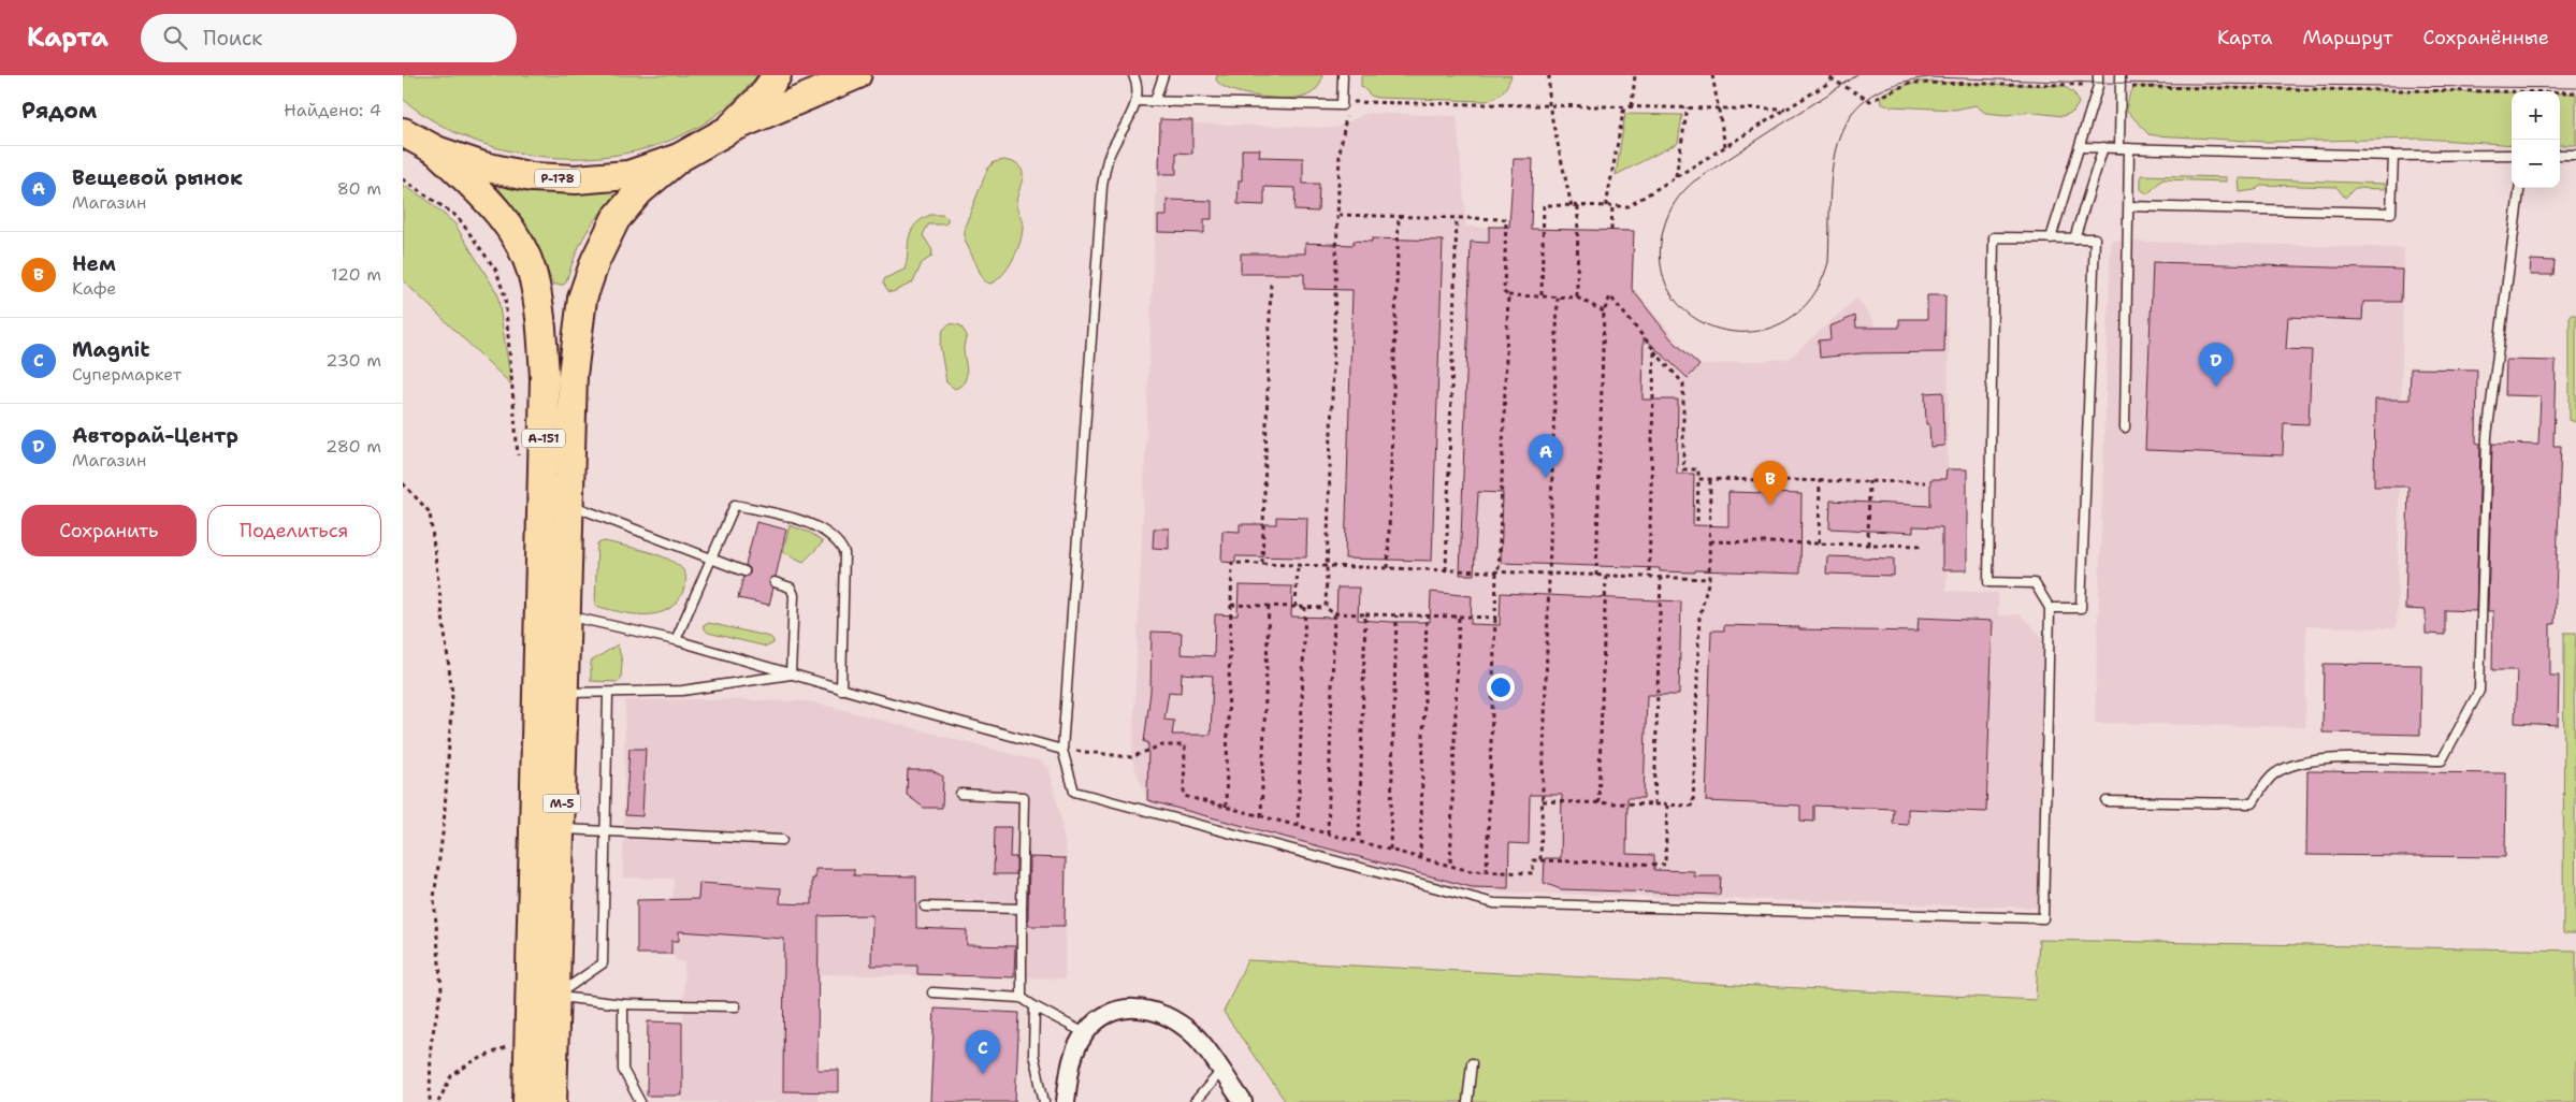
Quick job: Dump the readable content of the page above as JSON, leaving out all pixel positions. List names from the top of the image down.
{
  "streets": {
    "highway": ["Р-178", "А-151", "М-5"]
  },
  "crossings": [
    ["Р-178", "А-151"],
    ["А-151", "М-5"]
  ],
  "page": {
    "header": "Карта",
    "search": "Поиск",
    "nav": ["Карта", "Маршрут", "Сохранённые"],
    "heading": ["Рядом", "Найдено: 4"],
    "map_buttons": ["+", "−"],
    "list": [
      {
        "mark": "A",
        "name": "Вещевой рынок",
        "note": "Магазин",
        "value": "80 m"
      },
      {
        "mark": "B",
        "name": "Нем",
        "note": "Кафе",
        "value": "120 m"
      },
      {
        "mark": "C",
        "name": "Magnit",
        "note": "Супермаркет",
        "value": "230 m"
      },
      {
        "mark": "D",
        "name": "Авторай-Центр",
        "note": "Магазин",
        "value": "280 m"
      }
    ],
    "pins": [
      "D",
      "A",
      "B",
      "C"
    ],
    "buttons": ["Сохранить", "Поделиться"]
  }
}
